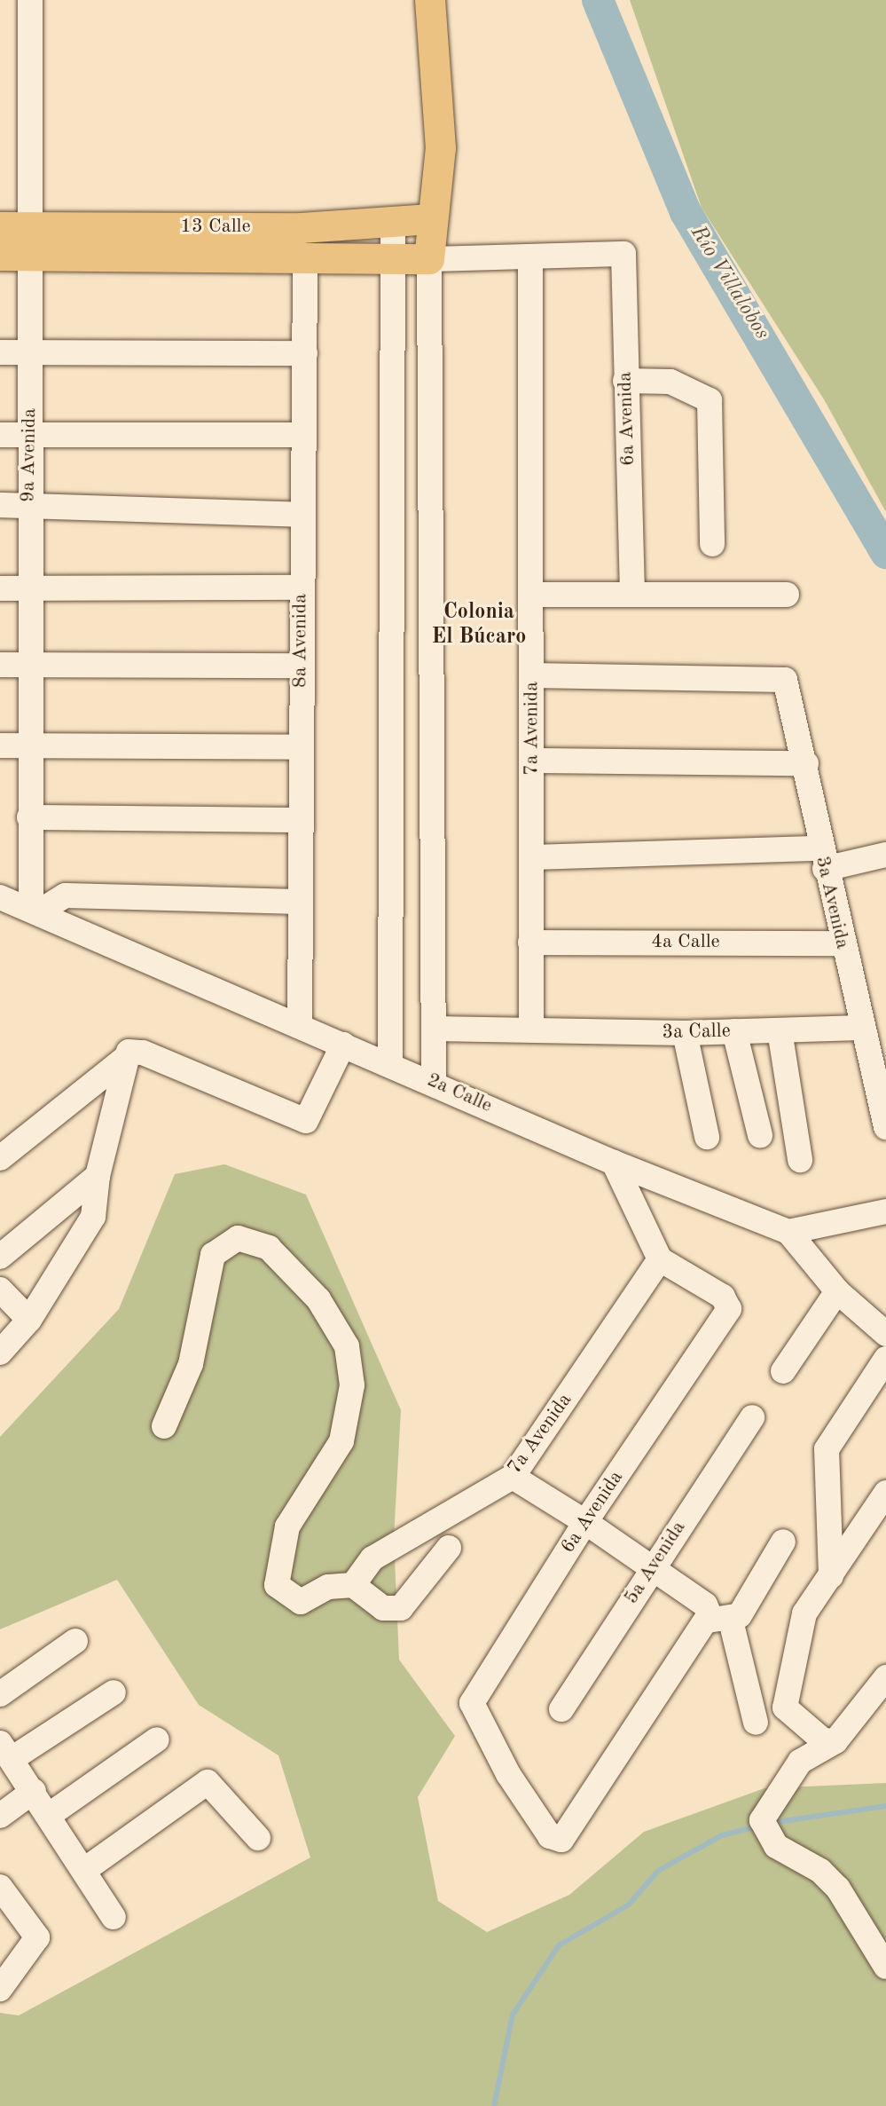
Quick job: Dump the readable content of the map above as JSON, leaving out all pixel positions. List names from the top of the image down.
{
  "streets": {
    "main road": ["13 Calle"],
    "street": [
      "6a Avenida",
      "9a Avenida",
      "8a Avenida",
      "7a Avenida",
      "3a Avenida",
      "4a Calle",
      "3a Calle",
      "2a Calle",
      "5a Avenida"
    ]
  },
  "crossings": [
    ["13 Calle", "9a Avenida"],
    ["13 Calle", "8a Avenida"],
    ["6a Avenida", "7a Avenida"],
    ["9a Avenida", "2a Calle"],
    ["8a Avenida", "2a Calle"],
    ["7a Avenida", "3a Avenida"],
    ["7a Avenida", "4a Calle"],
    ["7a Avenida", "3a Calle"],
    ["3a Avenida", "4a Calle"],
    ["3a Avenida", "3a Calle"]
  ],
  "districts": ["Colonia El Búcaro"],
  "water": ["Río Villalobos"]
}
